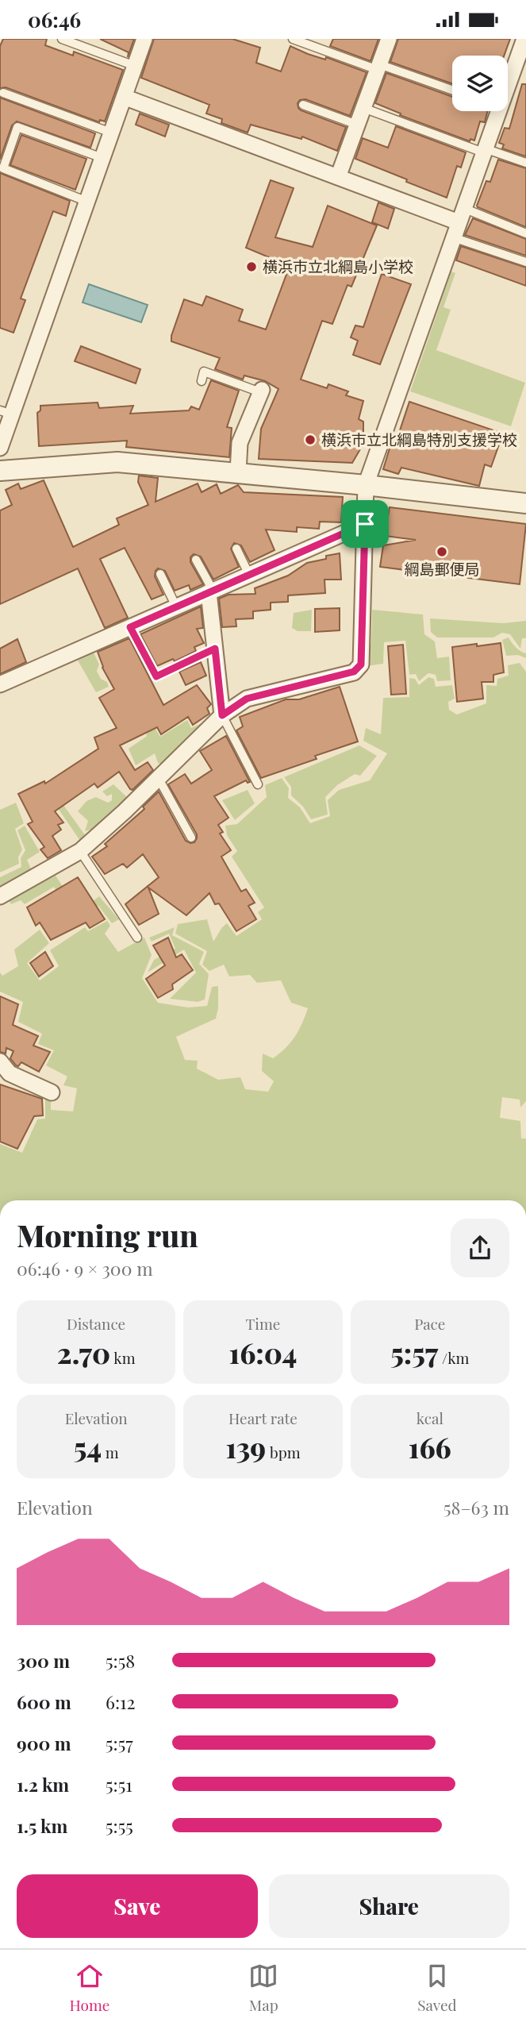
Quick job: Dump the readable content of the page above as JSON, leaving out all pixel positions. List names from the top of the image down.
{
  "places": ["横浜市立北綱島小学校", "横浜市立北綱島特別支援学校", "綱島郵便局"],
  "page": {
    "status": "06:46",
    "heading": ["Morning run", "06:46 · 9 × 300 m"],
    "stats": [
      ["Distance", "2.70 km"],
      ["Time", "16:04"],
      ["Pace", "5:57 /km"],
      ["Elevation", "54 m"],
      ["Heart rate", "139 bpm"],
      ["kcal", "166"]
    ],
    "chart": ["Elevation", "58–63 m"],
    "list": [
      {
        "name": "300 m",
        "note": "5:58"
      },
      {
        "name": "600 m",
        "note": "6:12"
      },
      {
        "name": "900 m",
        "note": "5:57"
      },
      {
        "name": "1.2 km",
        "note": "5:51"
      },
      {
        "name": "1.5 km",
        "note": "5:55"
      }
    ],
    "buttons": ["Save", "Share"],
    "tabs": ["Home", "Map", "Saved"]
  }
}
